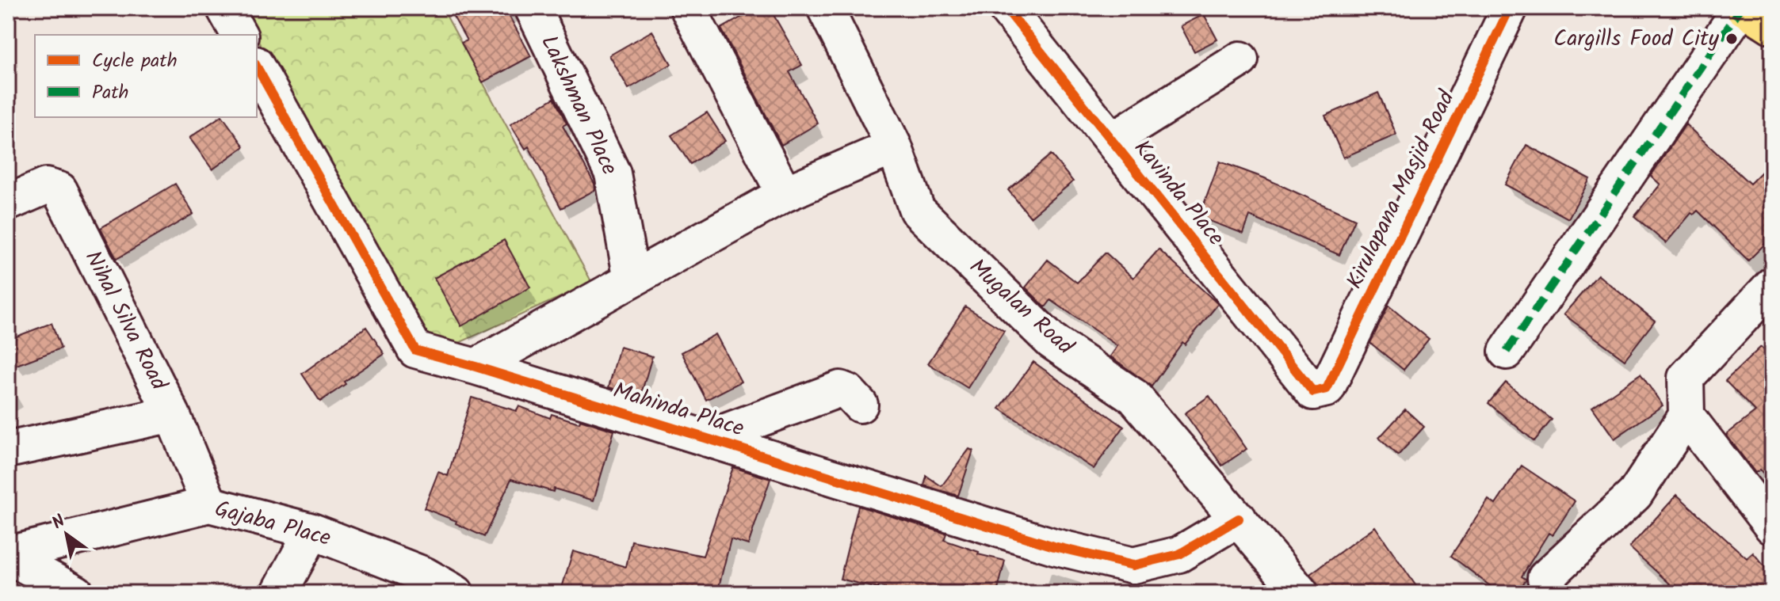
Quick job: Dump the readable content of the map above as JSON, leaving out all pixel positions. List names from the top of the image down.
{
  "streets": {
    "street": [
      "Lakshman Place",
      "Kirulapana Masjid Road",
      "Kavinda Place",
      "Mugalan Road",
      "Nihal Silva Road",
      "Mahinda Place",
      "Gajaba Place"
    ]
  },
  "crossings": [
    ["Kirulapana Masjid Road", "Kavinda Place"],
    ["Mugalan Road", "Mahinda Place"],
    ["Nihal Silva Road", "Gajaba Place"]
  ],
  "places": ["Cargills Food City"],
  "legend": ["Cycle path", "Path"],
  "north": "top left"
}
